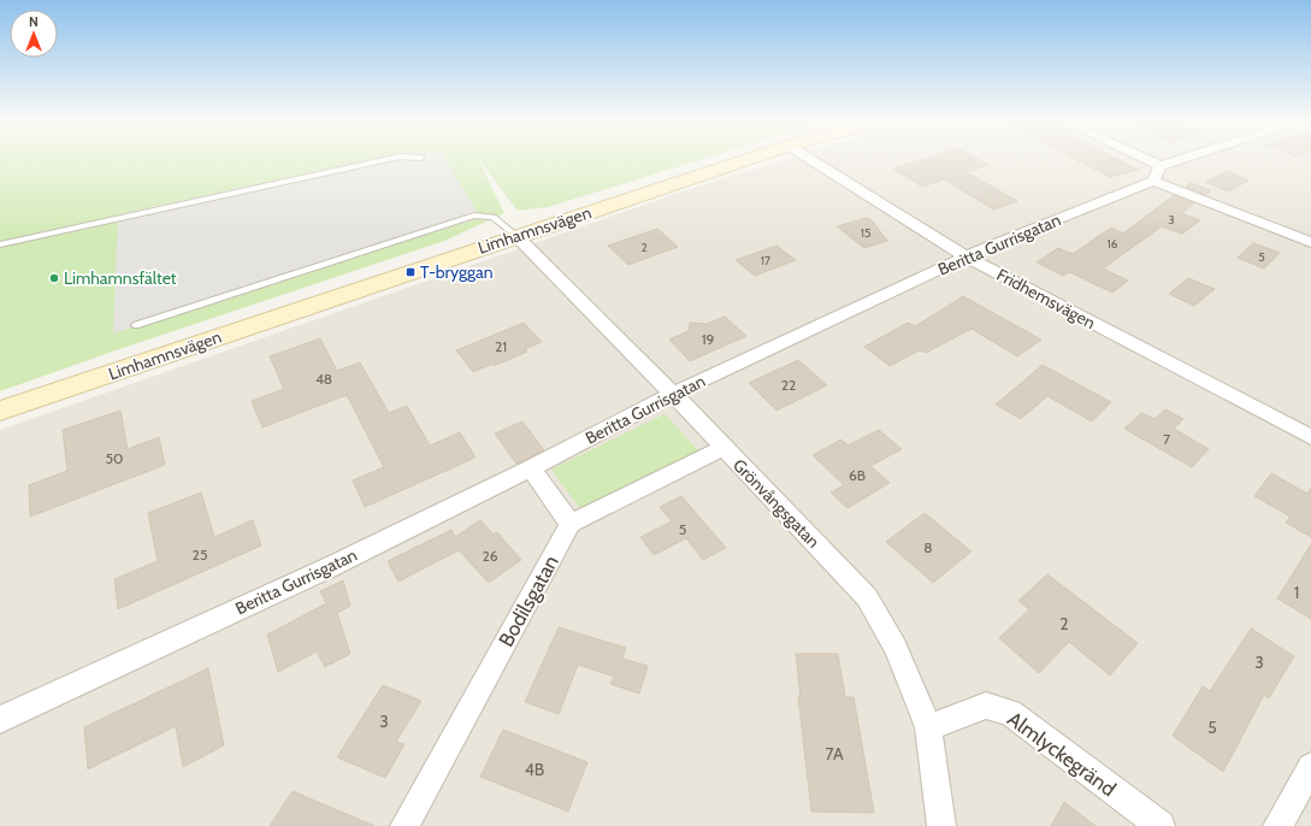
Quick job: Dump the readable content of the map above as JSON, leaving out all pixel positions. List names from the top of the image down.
{
  "streets": {
    "main road": ["Limhamnsvägen"],
    "street": [
      "Beritta Gurrisgatan",
      "Fridhemsvägen",
      "Grönvångsgatan",
      "Bodilsgatan",
      "Almlyckegränd"
    ]
  },
  "crossings": [
    ["Limhamnsvägen", "Grönvångsgatan"],
    ["Beritta Gurrisgatan", "Fridhemsvägen"],
    ["Beritta Gurrisgatan", "Grönvångsgatan"],
    ["Grönvångsgatan", "Almlyckegränd"]
  ],
  "places": {
    "transit": ["T-bryggan"],
    "other": ["Limhamnsfältet"]
  },
  "house_numbers": [
    "3",
    "15",
    "16",
    "2",
    "5",
    "17",
    "19",
    "21",
    "48",
    "22",
    "7",
    "50",
    "6B",
    "5",
    "8",
    "25",
    "26",
    "1",
    "2",
    "3",
    "3",
    "5",
    "7A",
    "4B"
  ],
  "north": "top"
}
